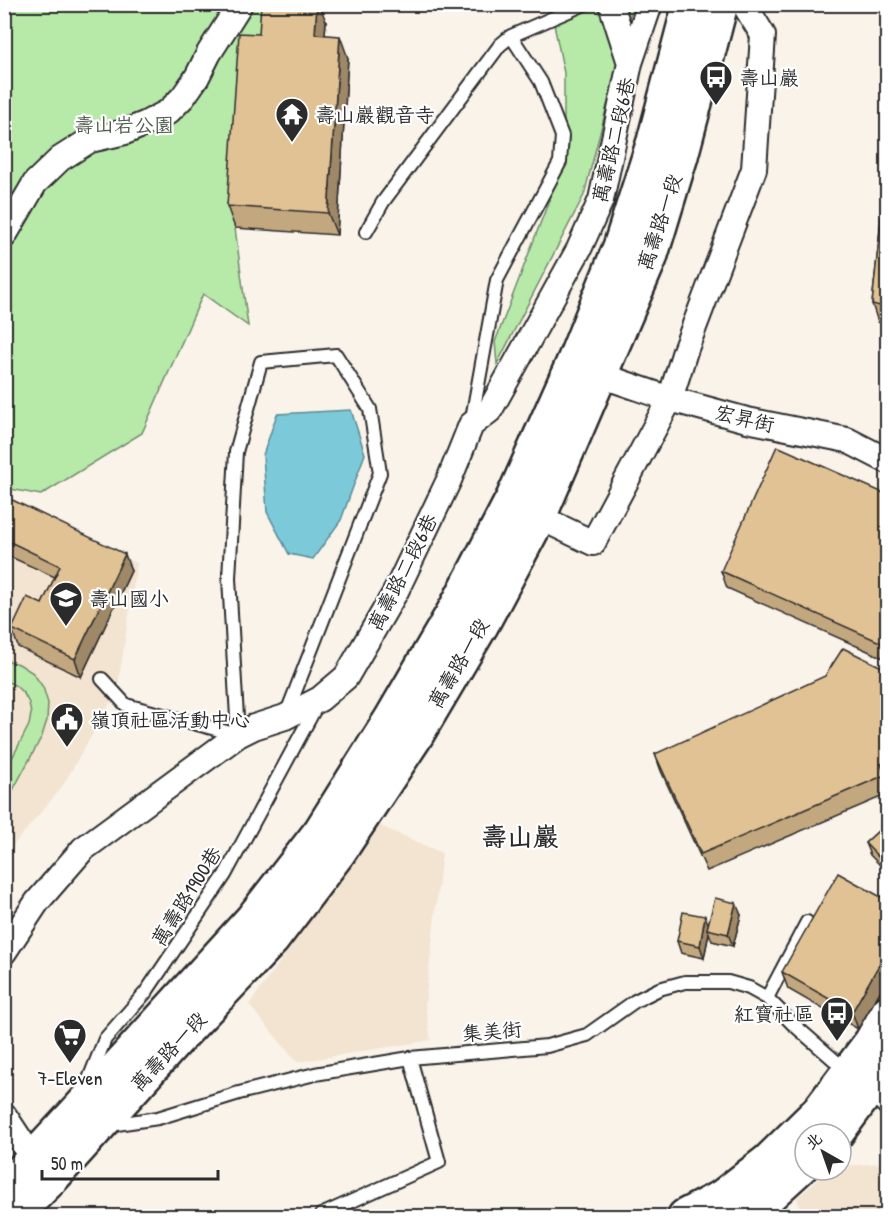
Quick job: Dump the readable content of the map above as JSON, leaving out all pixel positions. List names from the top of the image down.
{
  "streets": {
    "main road": ["萬壽路一段"],
    "street": ["萬壽路二段6巷", "宏昇街"],
    "lane": ["萬壽路1900巷", "集美街"]
  },
  "crossings": [
    ["萬壽路二段6巷", "萬壽路1900巷"],
    ["萬壽路一段", "宏昇街"],
    ["萬壽路一段", "萬壽路1900巷"],
    ["萬壽路一段", "集美街"],
    ["萬壽路1900巷", "集美街"]
  ],
  "districts": ["壽山巖"],
  "parks": ["壽山岩公園"],
  "places": {
    "bus stop": ["壽山巖", "紅寶社區"],
    "temple": ["壽山巖觀音寺"],
    "school or university": ["壽山國小"],
    "public building": ["嶺頂社區活動中心"],
    "supermarket": ["7-Eleven"]
  },
  "scale_bar": "50 m",
  "north": "top left"
}
